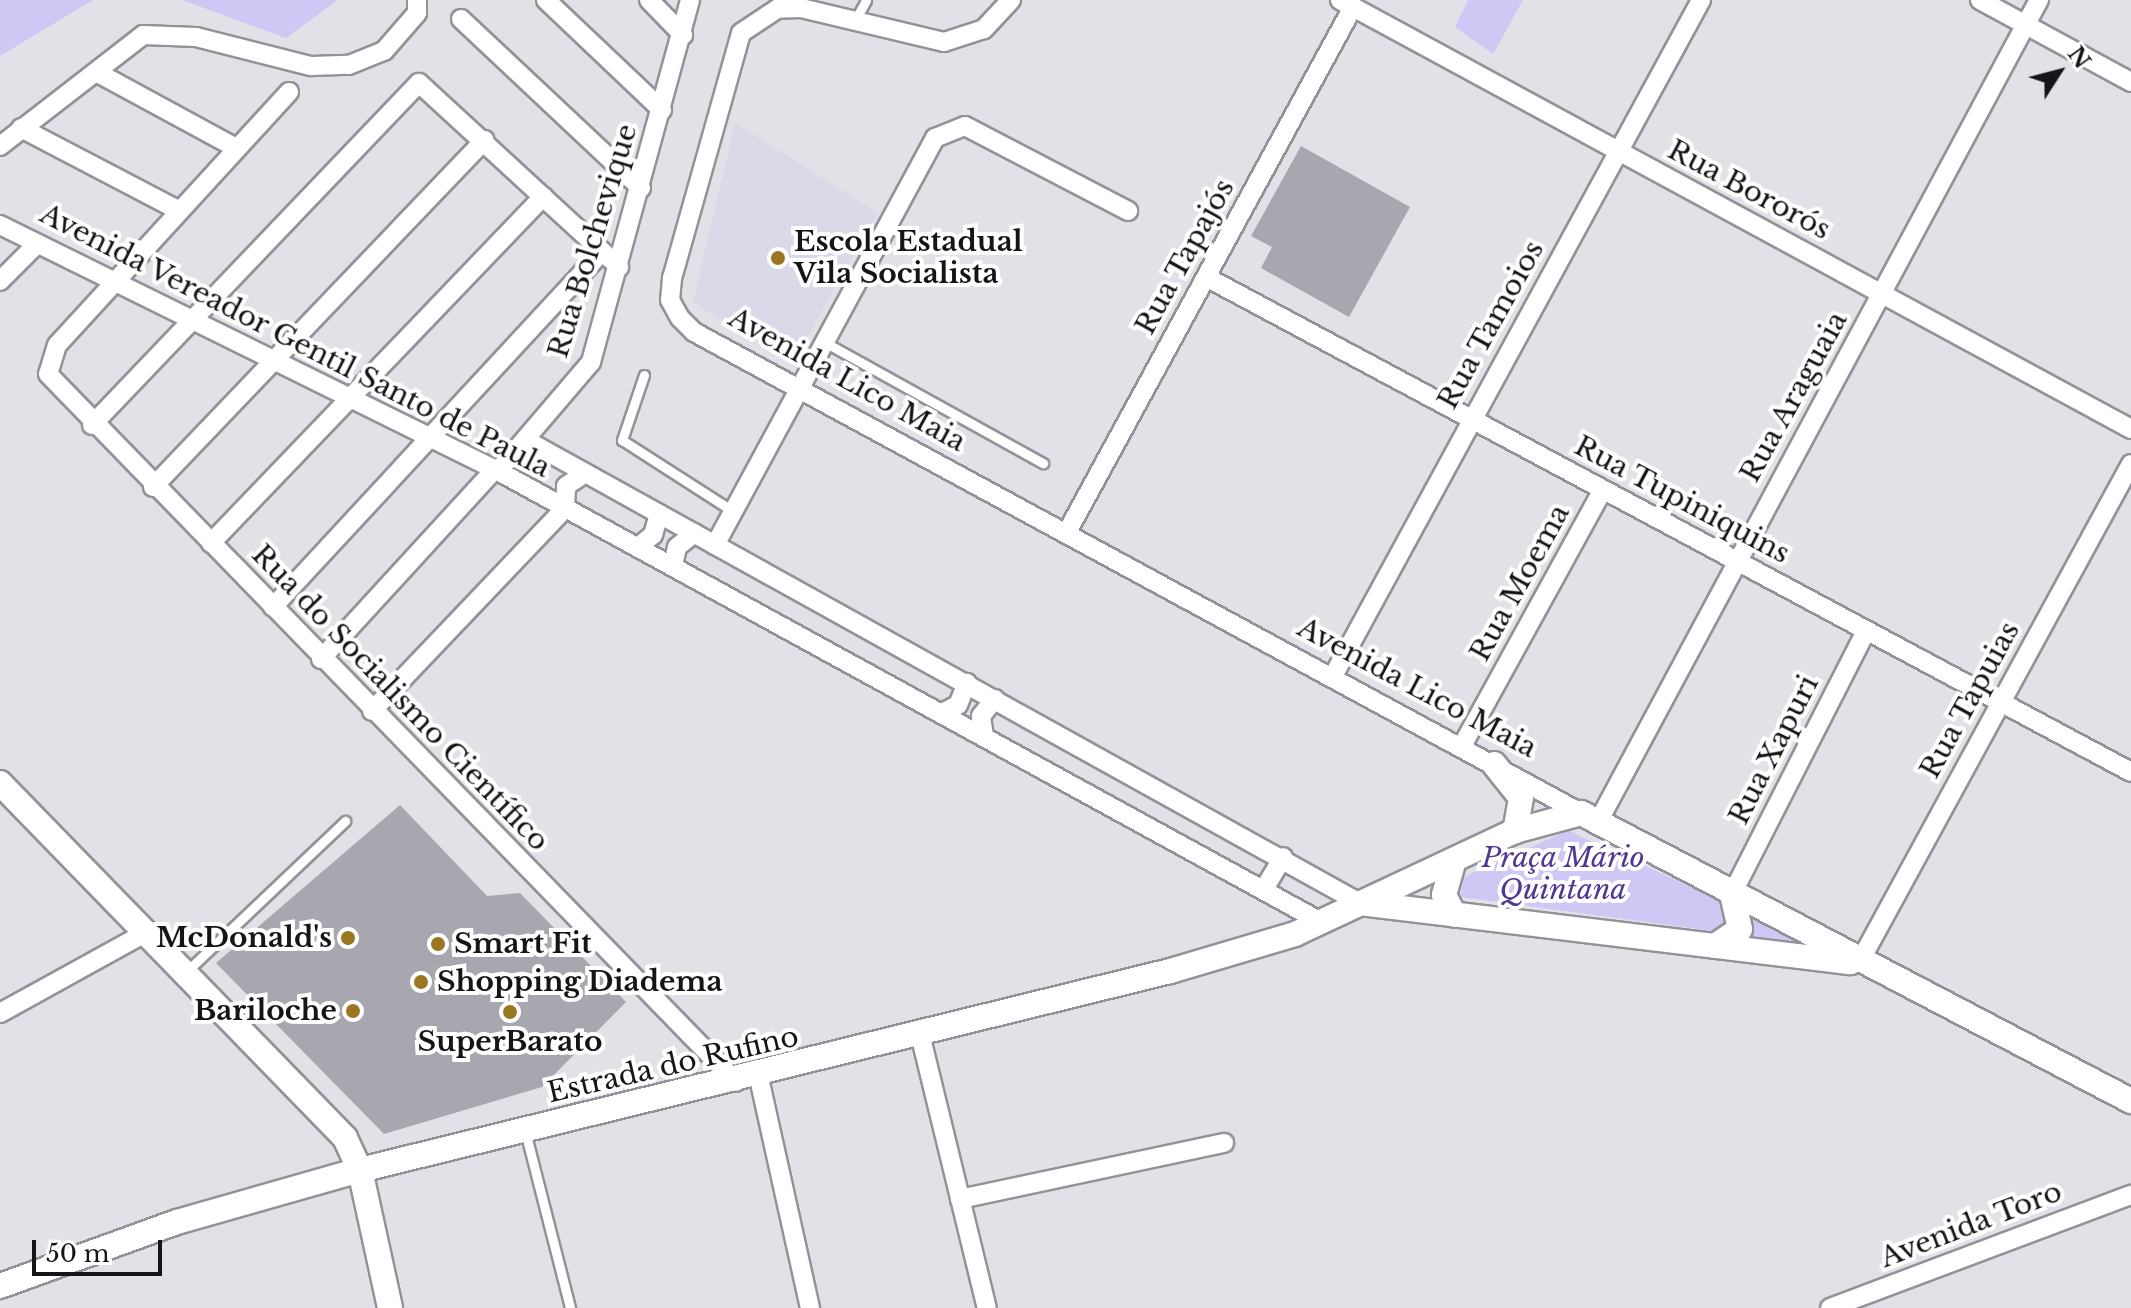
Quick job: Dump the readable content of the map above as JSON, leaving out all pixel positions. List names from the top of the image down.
{
  "streets": {
    "street": [
      "Rua Bororós",
      "Rua Bolchevique",
      "Rua Tapajós",
      "Rua Tamoios",
      "Avenida Vereador Gentil Santo de Paula",
      "Avenida Lico Maia",
      "Rua Araguaia",
      "Rua Tupiniquins",
      "Rua Moema",
      "Rua do Socialismo Científico",
      "Rua Tapuias",
      "Rua Xapuri",
      "Estrada do Rufino",
      "Avenida Toro"
    ]
  },
  "crossings": [
    ["Rua Bororós", "Rua Tapajós"],
    ["Rua Bororós", "Rua Tamoios"],
    ["Rua Bororós", "Rua Araguaia"],
    ["Rua Bolchevique", "Avenida Vereador Gentil Santo de Paula"],
    ["Rua Bolchevique", "Rua do Socialismo Científico"],
    ["Rua Tapajós", "Avenida Lico Maia"],
    ["Rua Tapajós", "Rua Tupiniquins"],
    ["Rua Tamoios", "Avenida Lico Maia"],
    ["Rua Tamoios", "Rua Tupiniquins"],
    ["Avenida Vereador Gentil Santo de Paula", "Rua do Socialismo Científico"],
    ["Avenida Vereador Gentil Santo de Paula", "Estrada do Rufino"],
    ["Avenida Lico Maia", "Rua Araguaia"],
    ["Avenida Lico Maia", "Rua Moema"],
    ["Avenida Lico Maia", "Rua Tapuias"],
    ["Avenida Lico Maia", "Rua Xapuri"],
    ["Avenida Lico Maia", "Estrada do Rufino"],
    ["Rua Araguaia", "Rua Tupiniquins"],
    ["Rua Araguaia", "Estrada do Rufino"],
    ["Rua Tupiniquins", "Rua Moema"],
    ["Rua Tupiniquins", "Rua Tapuias"],
    ["Rua Tupiniquins", "Rua Xapuri"],
    ["Rua do Socialismo Científico", "Estrada do Rufino"]
  ],
  "parks": ["Praça Mário Quintana"],
  "places": [
    "Escola Estadual Vila Socialista",
    "McDonald's",
    "Smart Fit",
    "Shopping Diadema",
    "Bariloche",
    "SuperBarato"
  ],
  "scale_bar": "50 m",
  "north": "top right"
}
